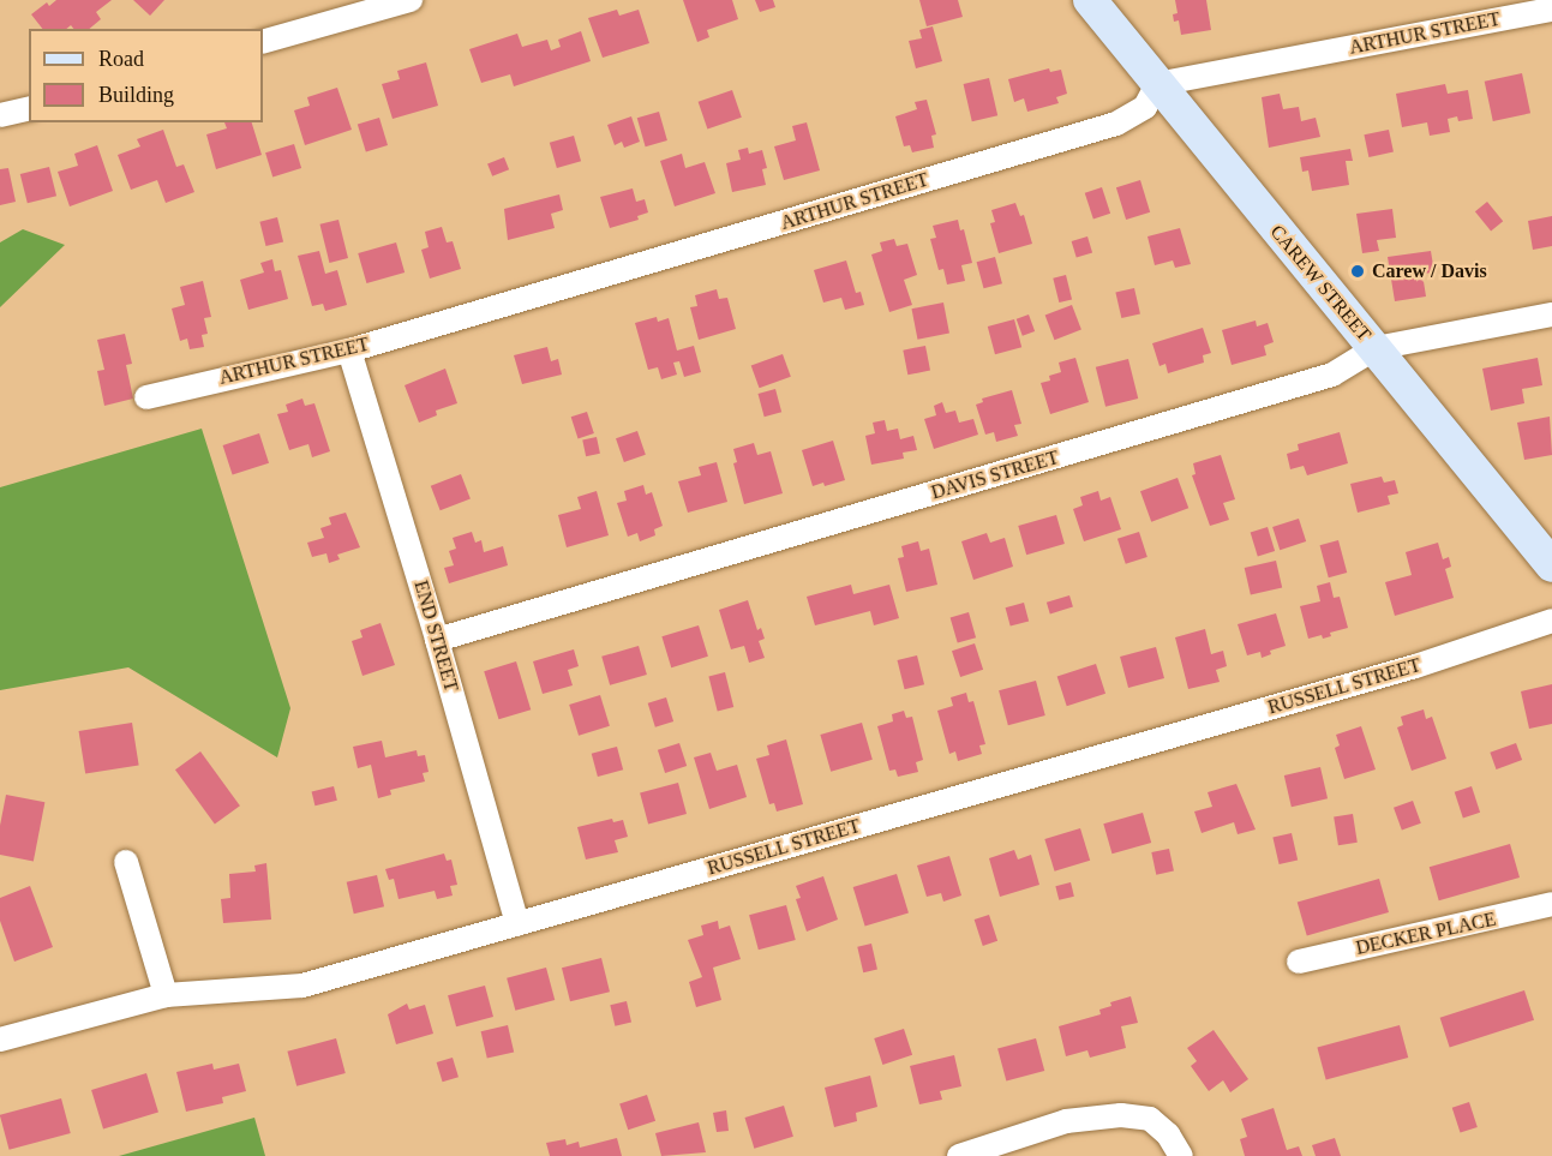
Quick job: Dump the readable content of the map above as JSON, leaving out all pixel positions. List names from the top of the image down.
{
  "streets": {
    "street": [
      "ARTHUR STREET",
      "CAREW STREET",
      "DAVIS STREET",
      "END STREET",
      "RUSSELL STREET",
      "DECKER PLACE"
    ]
  },
  "crossings": [
    ["ARTHUR STREET", "CAREW STREET"],
    ["ARTHUR STREET", "END STREET"],
    ["CAREW STREET", "DAVIS STREET"],
    ["DAVIS STREET", "END STREET"],
    ["END STREET", "RUSSELL STREET"]
  ],
  "places": ["Carew / Davis"],
  "legend": ["Road", "Building"]
}
